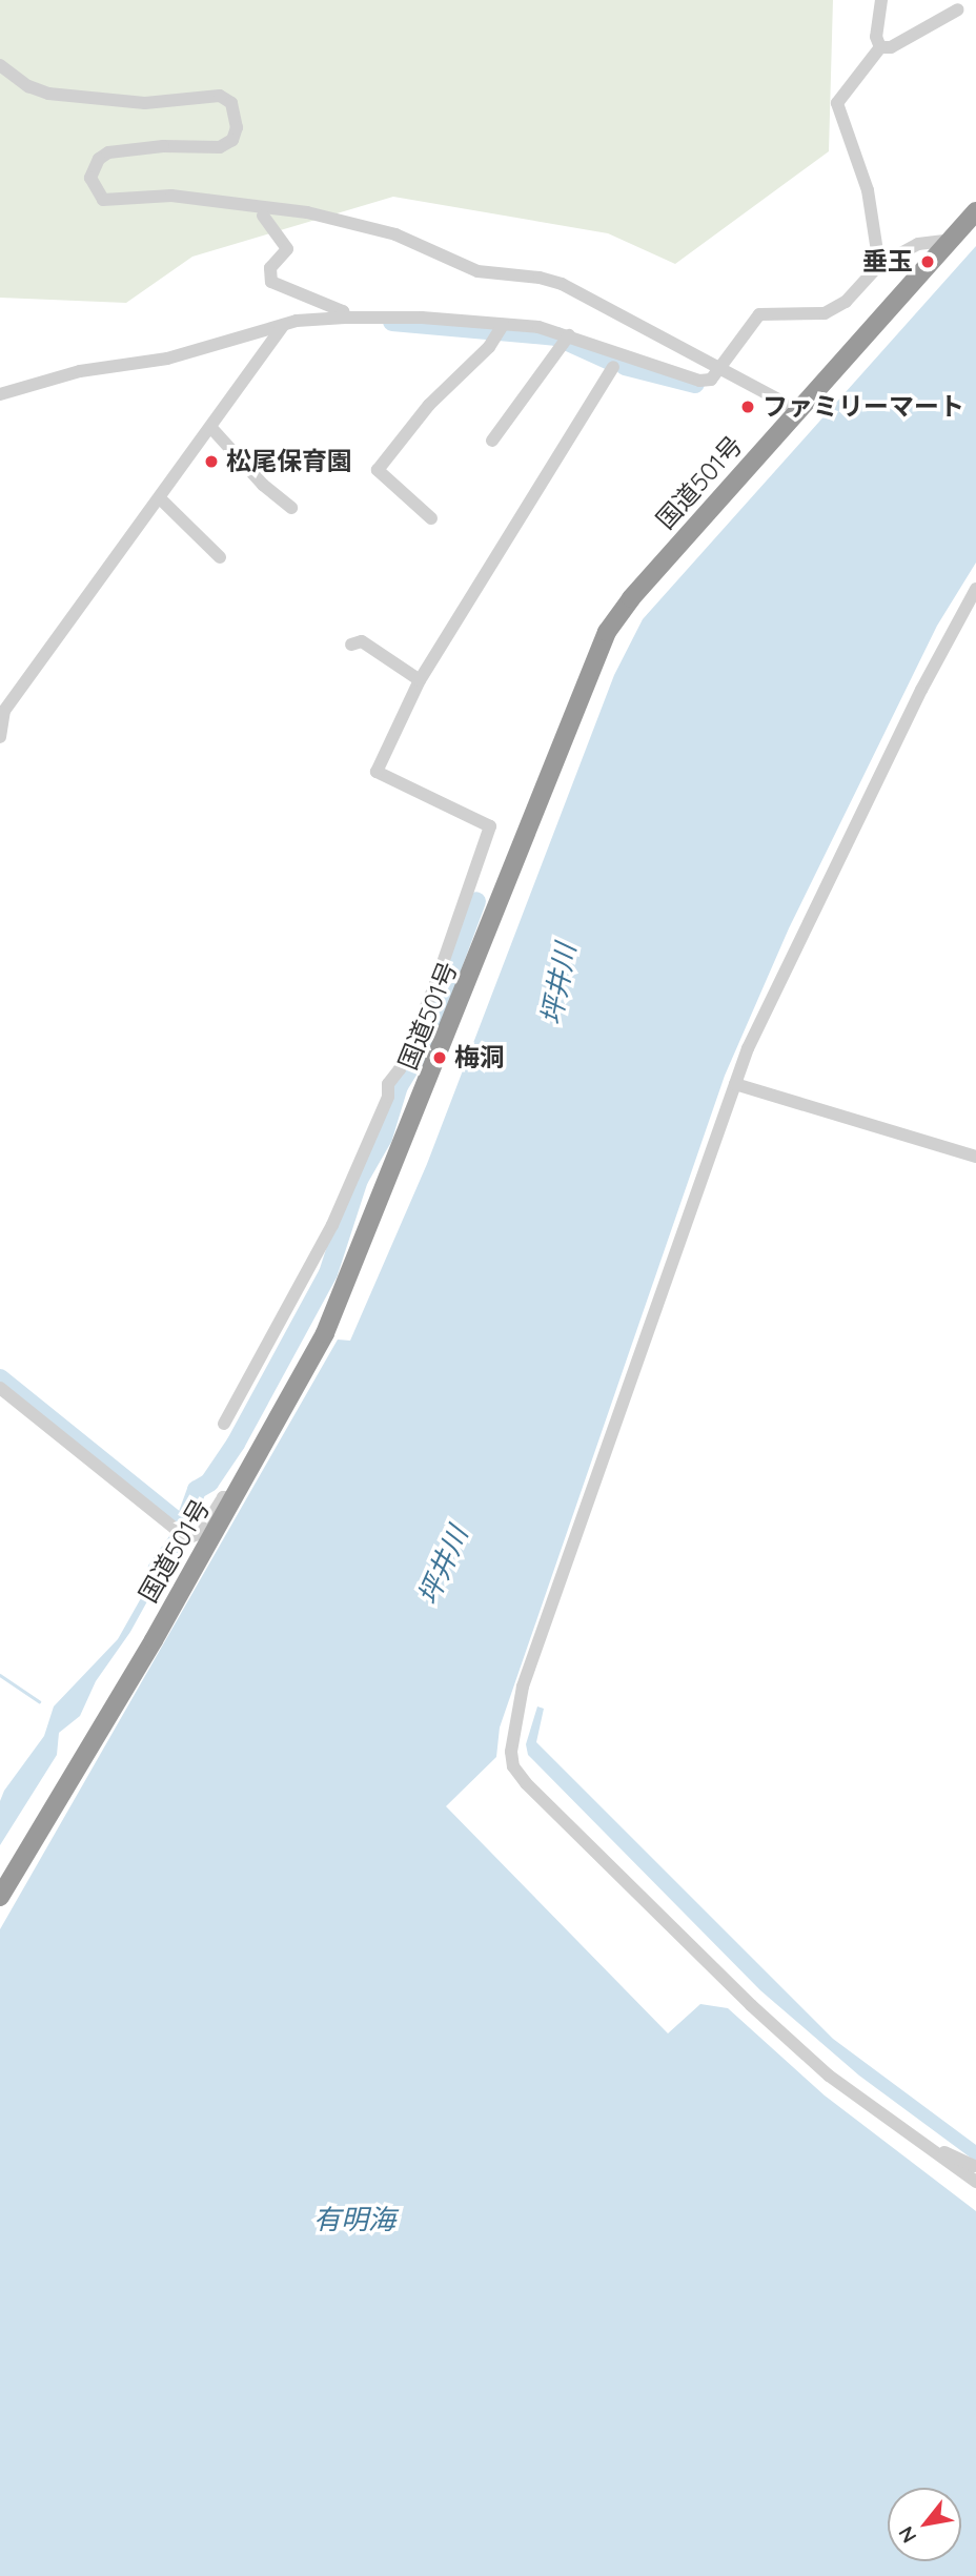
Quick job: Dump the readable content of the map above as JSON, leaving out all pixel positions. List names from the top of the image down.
{
  "streets": {
    "highway": ["国道501号"]
  },
  "water": ["坪井川", "有明海"],
  "places": [
    "垂玉",
    "ファミリーマート",
    "松尾保育園",
    "梅洞"
  ],
  "north": "bottom left"
}
